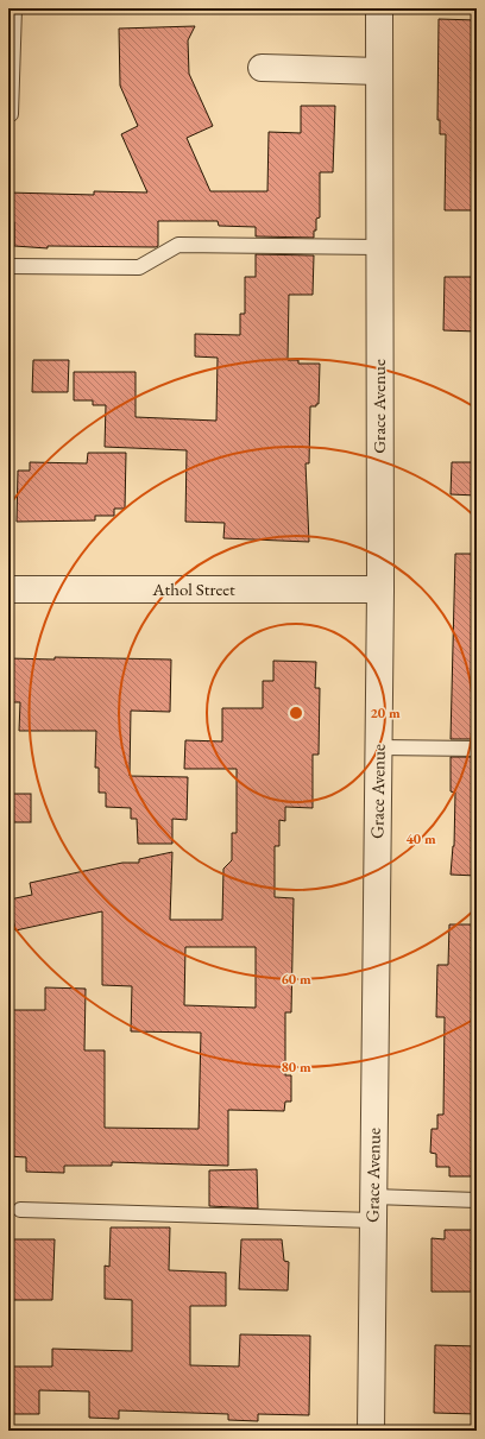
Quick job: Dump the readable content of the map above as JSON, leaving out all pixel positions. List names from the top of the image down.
{
  "streets": {
    "street": ["Grace Avenue", "Athol Street"]
  },
  "crossings": [
    ["Grace Avenue", "Athol Street"]
  ],
  "rings": [
    "20 m",
    "40 m",
    "60 m",
    "80 m"
  ]
}
